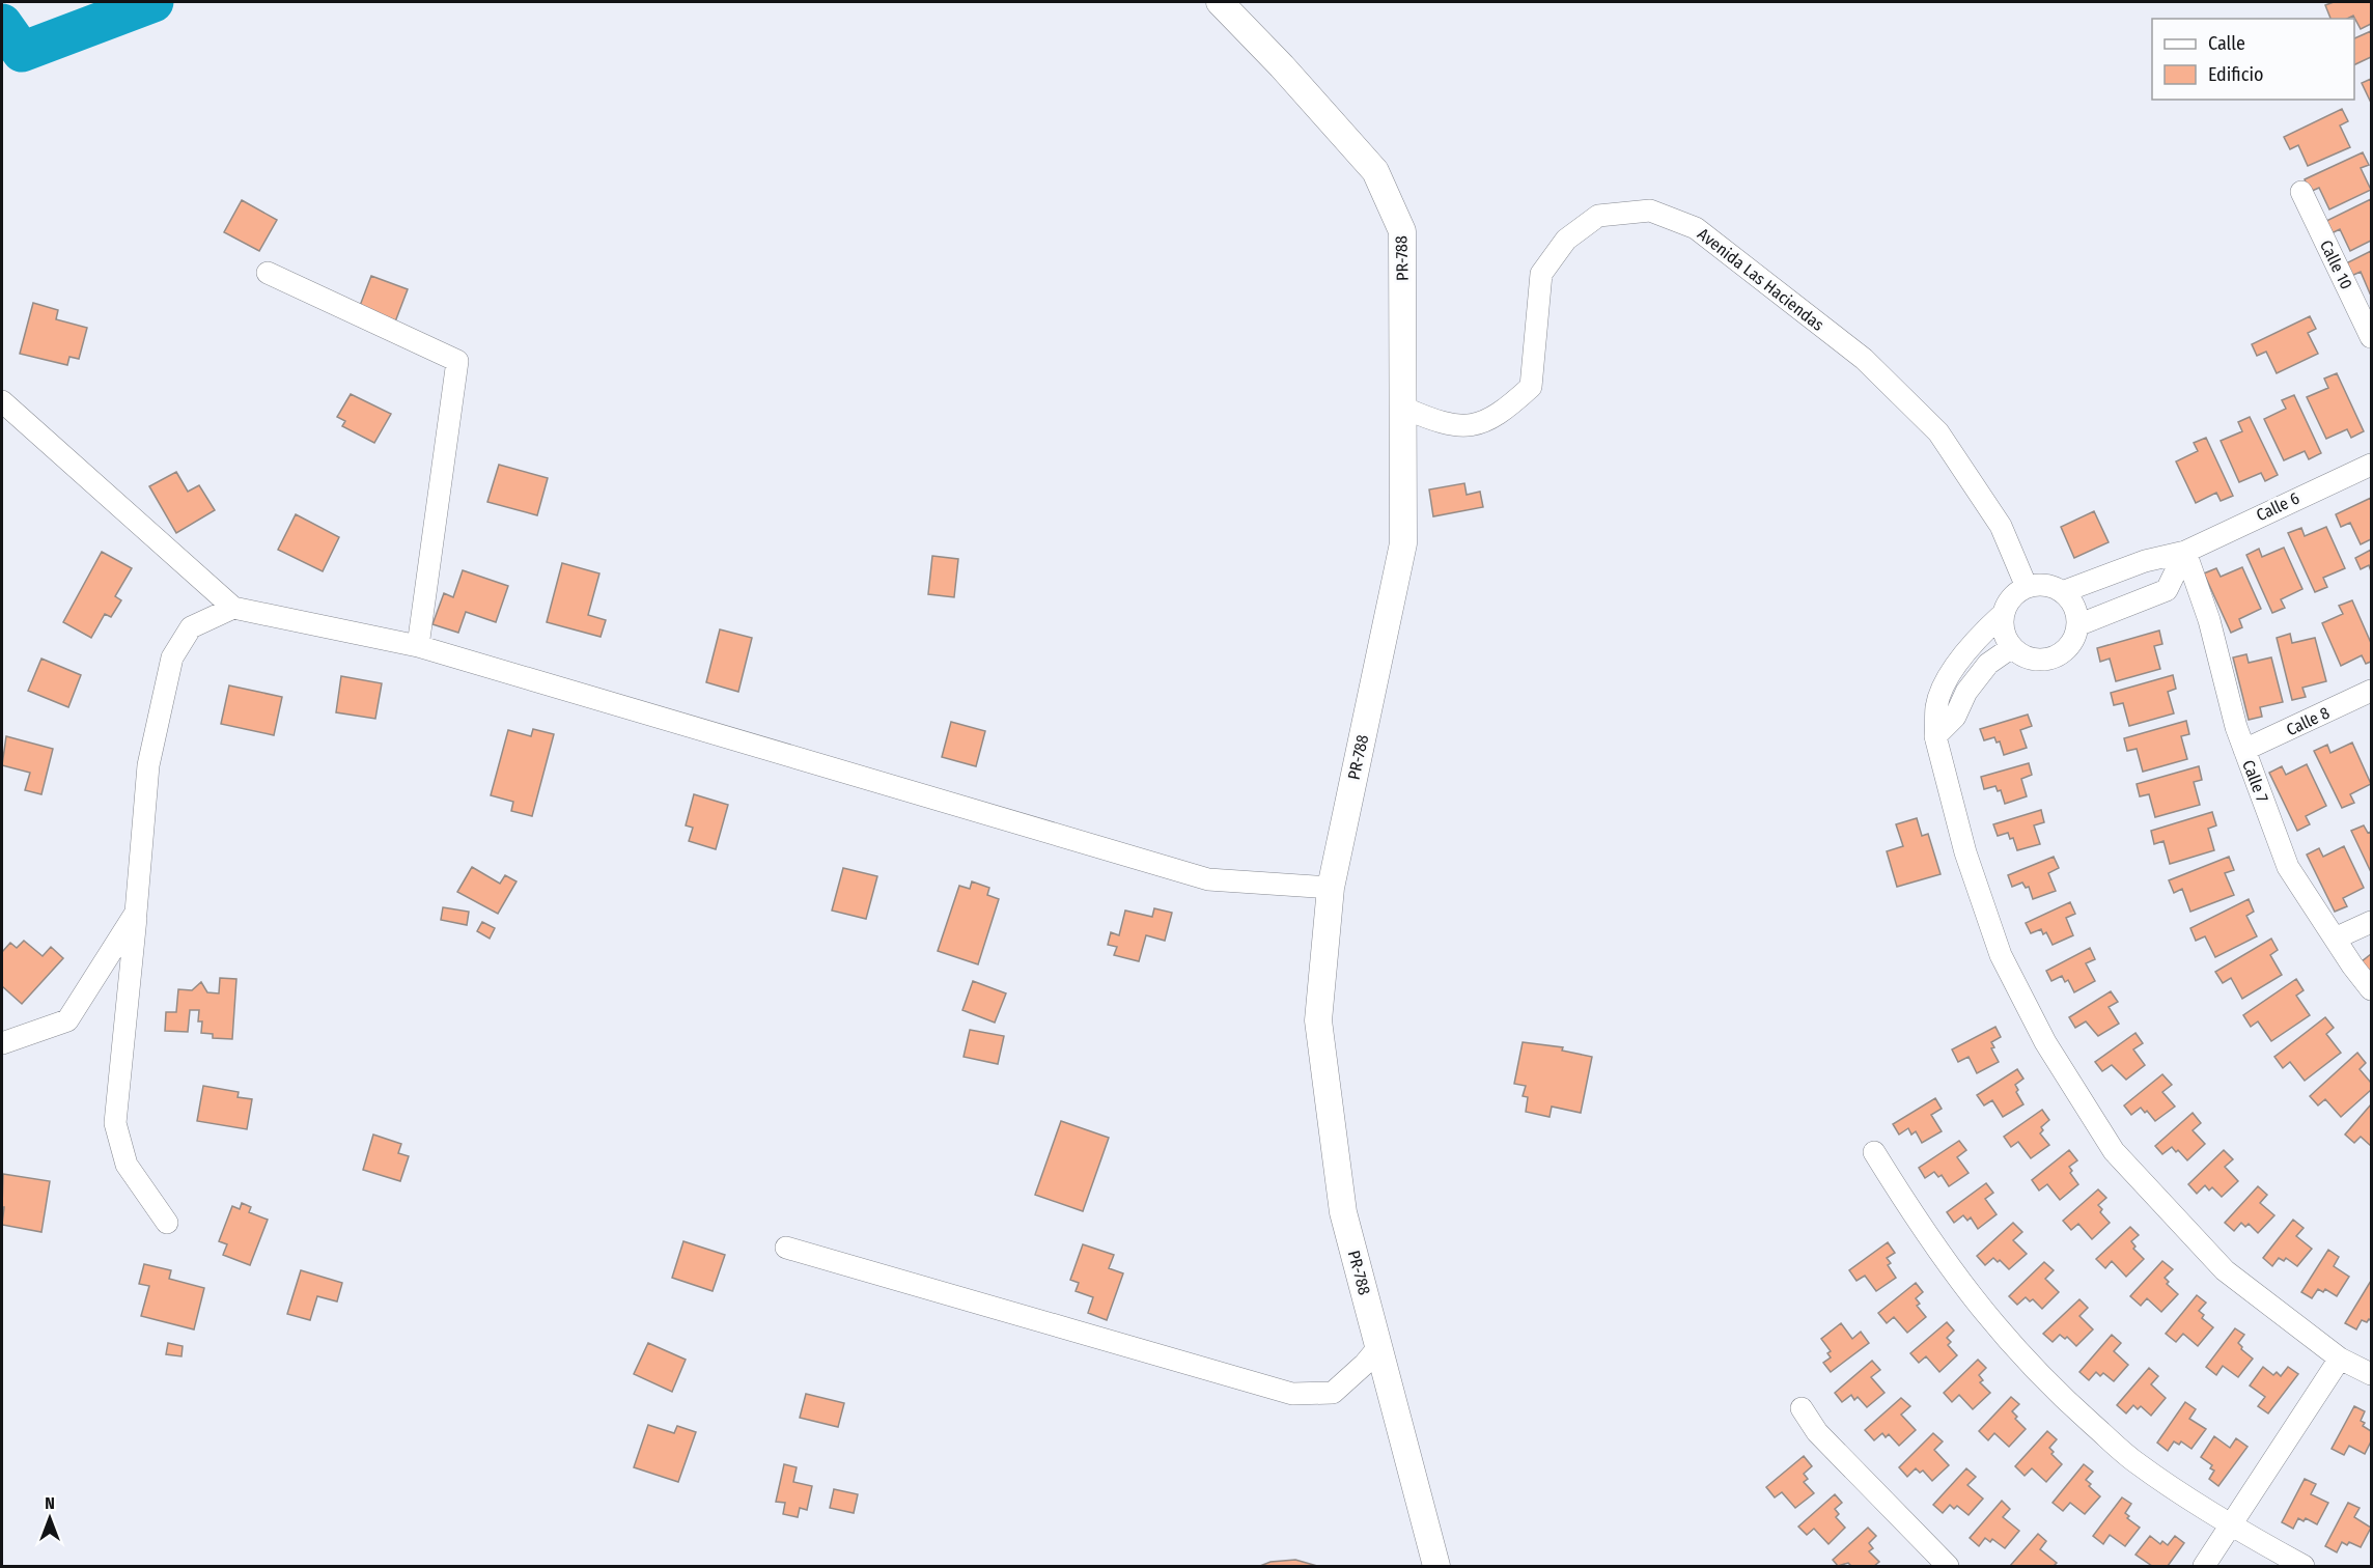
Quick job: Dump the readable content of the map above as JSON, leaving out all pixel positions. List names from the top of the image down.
{
  "streets": {
    "street": [
      "PR-788",
      "Calle 10",
      "Avenida Las Haciendas",
      "Calle 6",
      "Calle 8",
      "Calle 7"
    ]
  },
  "crossings": [
    ["PR-788", "Avenida Las Haciendas"],
    ["Avenida Las Haciendas", "Calle 6"],
    ["Calle 6", "Calle 7"],
    ["Calle 8", "Calle 7"]
  ],
  "legend": ["Calle", "Edificio"],
  "north": "top"
}
